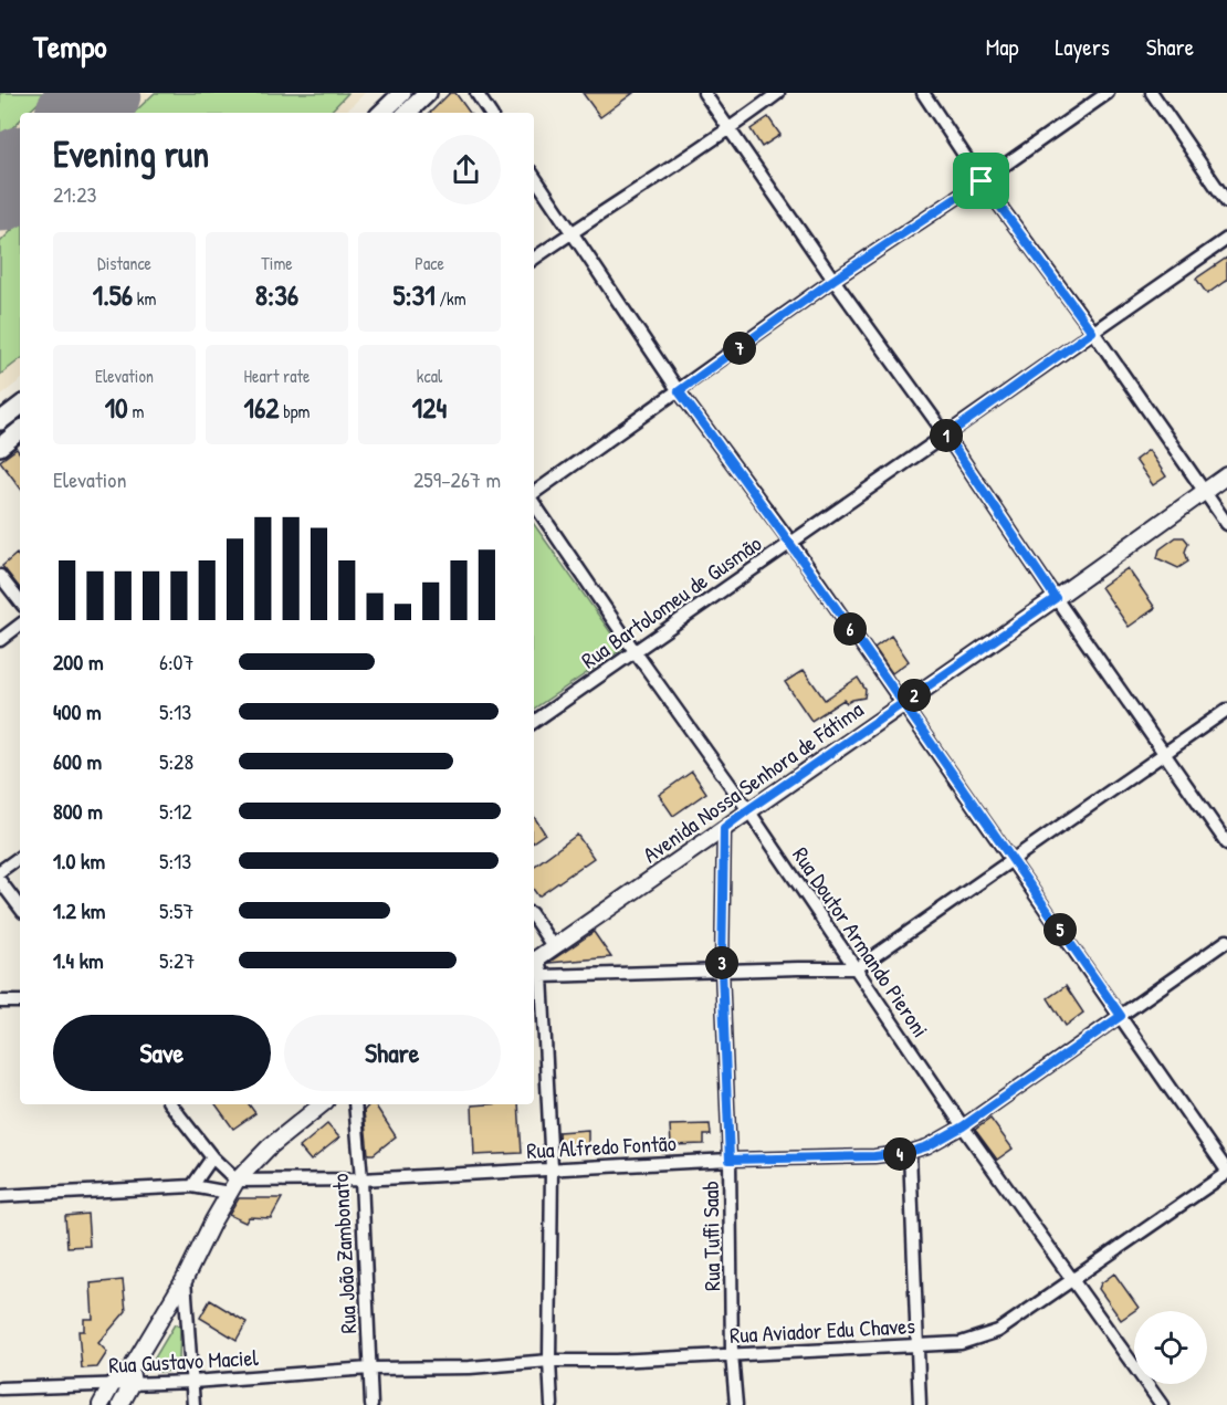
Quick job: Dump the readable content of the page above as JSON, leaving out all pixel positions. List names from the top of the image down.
{
  "streets": {
    "street": [
      "Rua Bartolomeu de Gusmão",
      "Avenida Nossa Senhora de Fátima",
      "Rua Doutor Armando Pieroni",
      "Rua Alfredo Fontão",
      "Rua Tuffi Saab",
      "Rua João Zambonato",
      "Rua Aviador Edu Chaves",
      "Rua Gustavo Maciel"
    ]
  },
  "crossings": [
    ["Rua Bartolomeu de Gusmão", "Rua Doutor Armando Pieroni"],
    ["Avenida Nossa Senhora de Fátima", "Rua Doutor Armando Pieroni"],
    ["Avenida Nossa Senhora de Fátima", "Rua Tuffi Saab"],
    ["Rua Doutor Armando Pieroni", "Rua Alfredo Fontão"],
    ["Rua Doutor Armando Pieroni", "Rua Aviador Edu Chaves"],
    ["Rua Alfredo Fontão", "Rua Tuffi Saab"],
    ["Rua Alfredo Fontão", "Rua João Zambonato"],
    ["Rua Tuffi Saab", "Rua Aviador Edu Chaves"],
    ["Rua João Zambonato", "Rua Aviador Edu Chaves"],
    ["Rua João Zambonato", "Rua Gustavo Maciel"],
    ["Rua Aviador Edu Chaves", "Rua Gustavo Maciel"]
  ],
  "page": {
    "header": "Tempo",
    "nav": ["Map", "Layers", "Share"],
    "heading": ["Evening run", "21:23"],
    "stats": [
      ["Distance", "1.56 km"],
      ["Time", "8:36"],
      ["Pace", "5:31 /km"],
      ["Elevation", "10 m"],
      ["Heart rate", "162 bpm"],
      ["kcal", "124"]
    ],
    "pins": [
      "7",
      "1",
      "6",
      "2",
      "5",
      "3",
      "4"
    ],
    "chart": ["Elevation", "259–267 m"],
    "list": [
      {
        "name": "200 m",
        "note": "6:07"
      },
      {
        "name": "400 m",
        "note": "5:13"
      },
      {
        "name": "600 m",
        "note": "5:28"
      },
      {
        "name": "800 m",
        "note": "5:12"
      },
      {
        "name": "1.0 km",
        "note": "5:13"
      },
      {
        "name": "1.2 km",
        "note": "5:57"
      },
      {
        "name": "1.4 km",
        "note": "5:27"
      }
    ],
    "buttons": ["Save", "Share"]
  }
}
